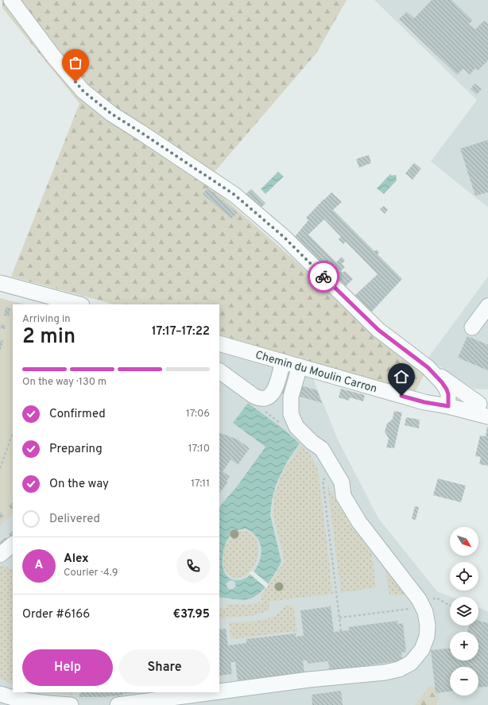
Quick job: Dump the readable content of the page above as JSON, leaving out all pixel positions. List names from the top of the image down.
{
  "streets": {
    "street": ["Chemin du Moulin Carron"]
  },
  "north": "bottom right",
  "page": {
    "heading": ["2 min", "Arriving in", "17:17–17:22"],
    "panel": [
      "Alex",
      "Courier · 4.9",
      "Order #6166",
      "€37.95"
    ],
    "bar": "On the way · 130 m",
    "list": [
      ["Confirmed", "17:06"],
      ["Preparing", "17:10"],
      ["On the way", "17:11"],
      "Delivered"
    ],
    "map_buttons": ["+", "−"],
    "round": "A",
    "buttons": ["Help", "Share"]
  }
}
